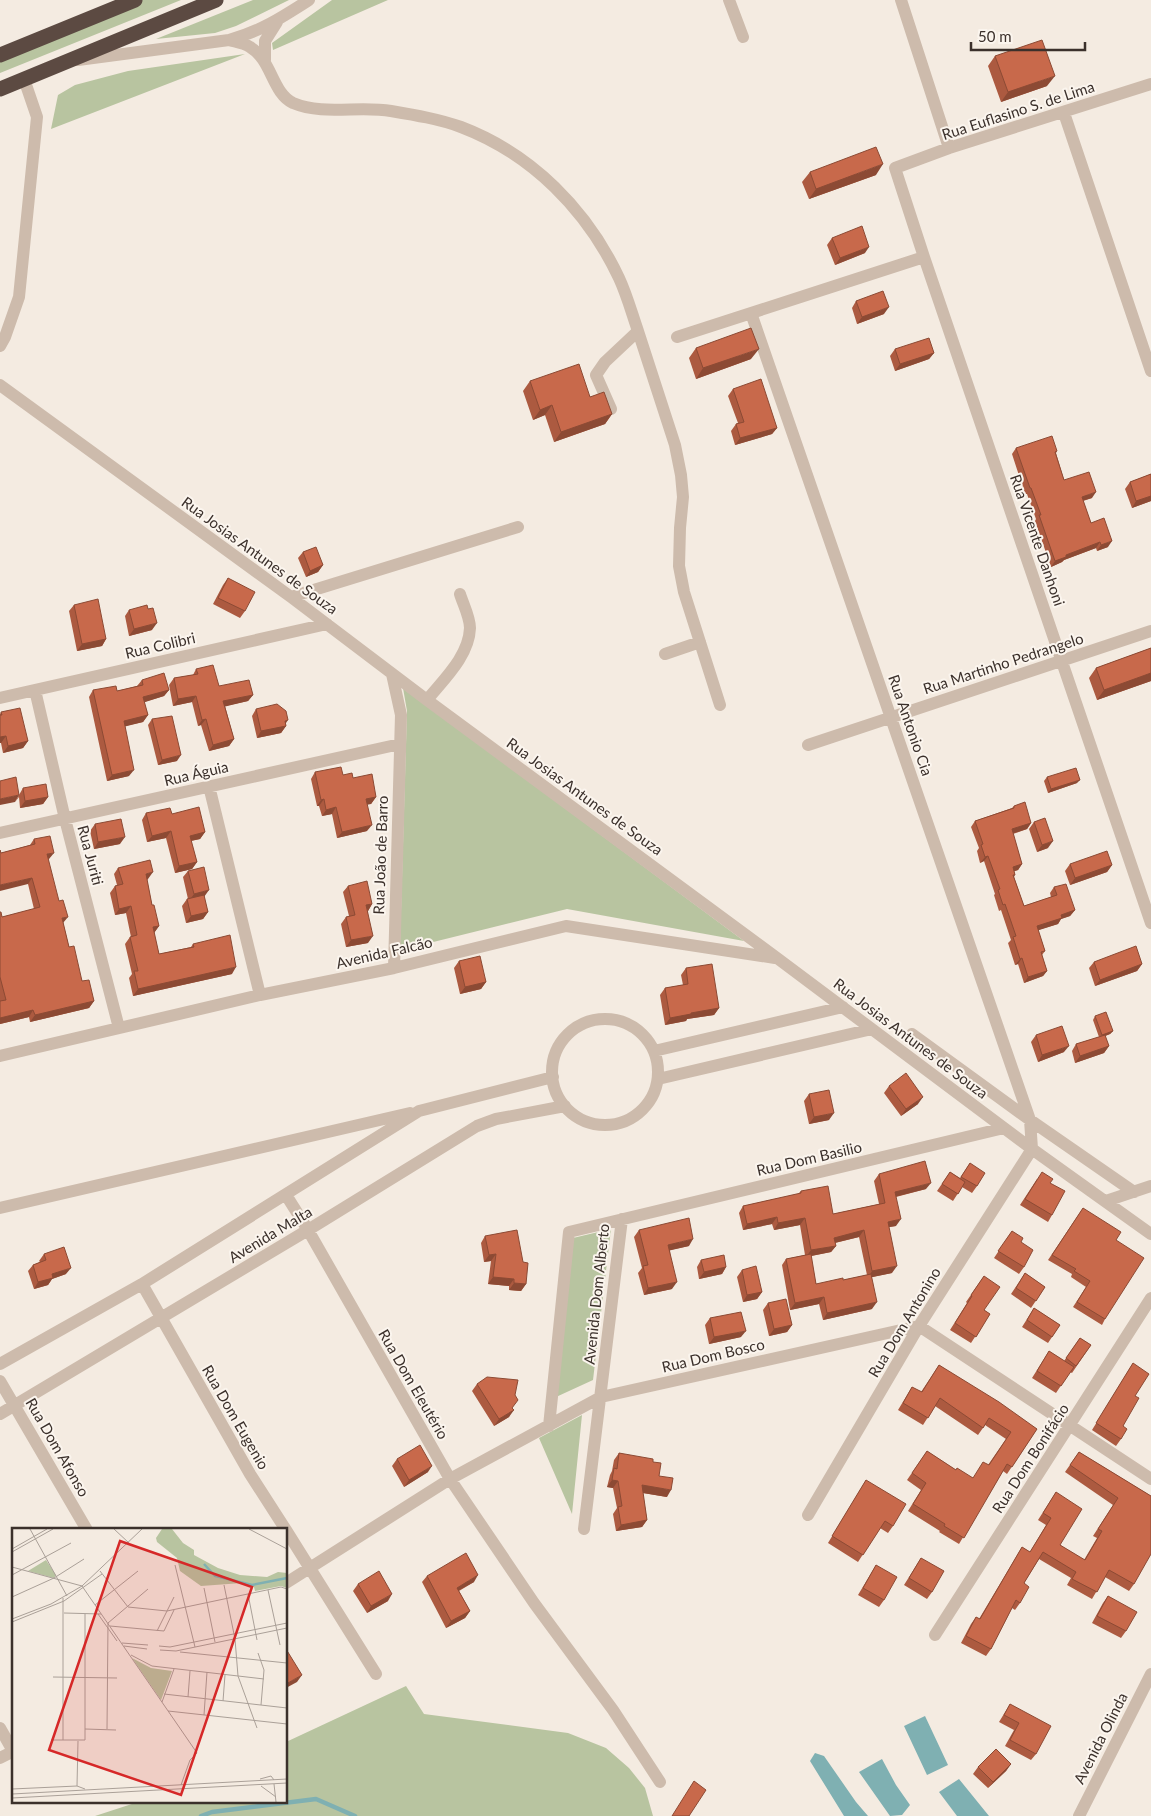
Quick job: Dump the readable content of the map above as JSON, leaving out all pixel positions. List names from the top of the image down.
{
  "streets": {
    "street": [
      "Rua Euflasino S. de Lima",
      "Rua Vicente Danhoni",
      "Rua Josias Antunes de Souza",
      "Rua Colibri",
      "Rua Martinho Pedrangelo",
      "Rua Antonio Cia",
      "Rua Águia",
      "Rua Juriti",
      "Rua João de Barro",
      "Avenida Falcão",
      "Rua Dom Basilio",
      "Avenida Malta",
      "Avenida Dom Alberto",
      "Rua Dom Antonino",
      "Rua Dom Bosco",
      "Rua Dom Eleutério",
      "Rua Dom Eugenio",
      "Rua Dom Afonso",
      "Rua Dom Bonifácio",
      "Avenida Olinda"
    ]
  },
  "crossings": [
    ["Rua Euflasino S. de Lima", "Rua Vicente Danhoni"],
    ["Rua Vicente Danhoni", "Rua Martinho Pedrangelo"],
    ["Rua Josias Antunes de Souza", "Rua Colibri"],
    ["Rua Josias Antunes de Souza", "Rua Antonio Cia"],
    ["Rua Josias Antunes de Souza", "Rua João de Barro"],
    ["Rua Josias Antunes de Souza", "Avenida Falcão"],
    ["Rua Josias Antunes de Souza", "Rua Dom Basilio"],
    ["Rua Josias Antunes de Souza", "Rua Dom Antonino"],
    ["Rua Colibri", "Rua Juriti"],
    ["Rua Martinho Pedrangelo", "Rua Antonio Cia"],
    ["Rua Antonio Cia", "Rua Dom Antonino"],
    ["Rua Águia", "Rua Juriti"],
    ["Rua Águia", "Rua João de Barro"],
    ["Rua Juriti", "Avenida Falcão"],
    ["Rua João de Barro", "Avenida Falcão"],
    ["Rua Dom Basilio", "Avenida Dom Alberto"],
    ["Avenida Malta", "Rua Dom Eleutério"],
    ["Avenida Malta", "Rua Dom Eugenio"],
    ["Avenida Malta", "Rua Dom Afonso"],
    ["Avenida Dom Alberto", "Rua Dom Bosco"],
    ["Rua Dom Antonino", "Rua Dom Bosco"],
    ["Rua Dom Bosco", "Rua Dom Eleutério"],
    ["Rua Dom Bosco", "Rua Dom Eugenio"]
  ],
  "scale_bar": "50 m"
}
